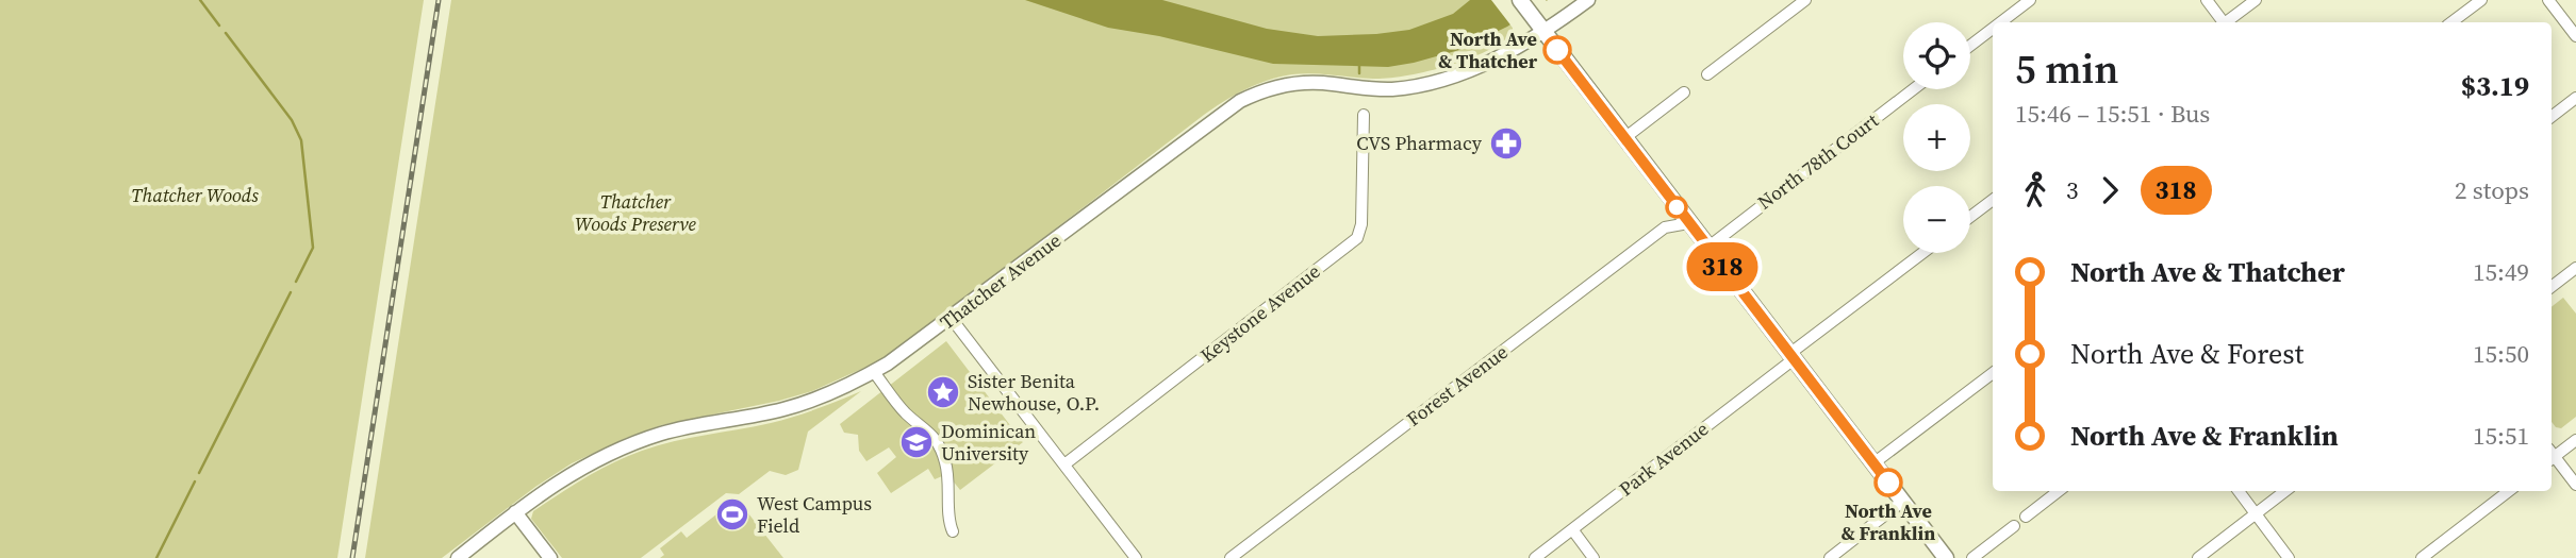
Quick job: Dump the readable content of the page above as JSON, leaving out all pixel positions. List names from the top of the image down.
{
  "streets": {
    "street": [
      "North 78th Court",
      "Thatcher Avenue",
      "Keystone Avenue",
      "Forest Avenue",
      "Park Avenue"
    ]
  },
  "parks": ["Thatcher Woods", "Thatcher Woods Preserve"],
  "places": {
    "other": ["North Ave & Thatcher", "North Ave & Franklin"],
    "pharmacy": ["CVS Pharmacy"],
    "place": ["Sister Benita Newhouse, O.P."],
    "school or university": ["Dominican University"],
    "sports": ["West Campus Field"]
  },
  "lines": ["bus line 318"],
  "page": {
    "on_map": "318",
    "map_buttons": ["+", "−"],
    "heading": ["5 min", "15:46 – 15:51 · Bus", "$3.19"],
    "legs": ["3", "318", "2 stops"],
    "list": [
      {
        "name": "North Ave & Thatcher",
        "value": "15:49"
      },
      {
        "name": "North Ave & Forest",
        "value": "15:50"
      },
      {
        "name": "North Ave & Franklin",
        "value": "15:51"
      }
    ]
  }
}
